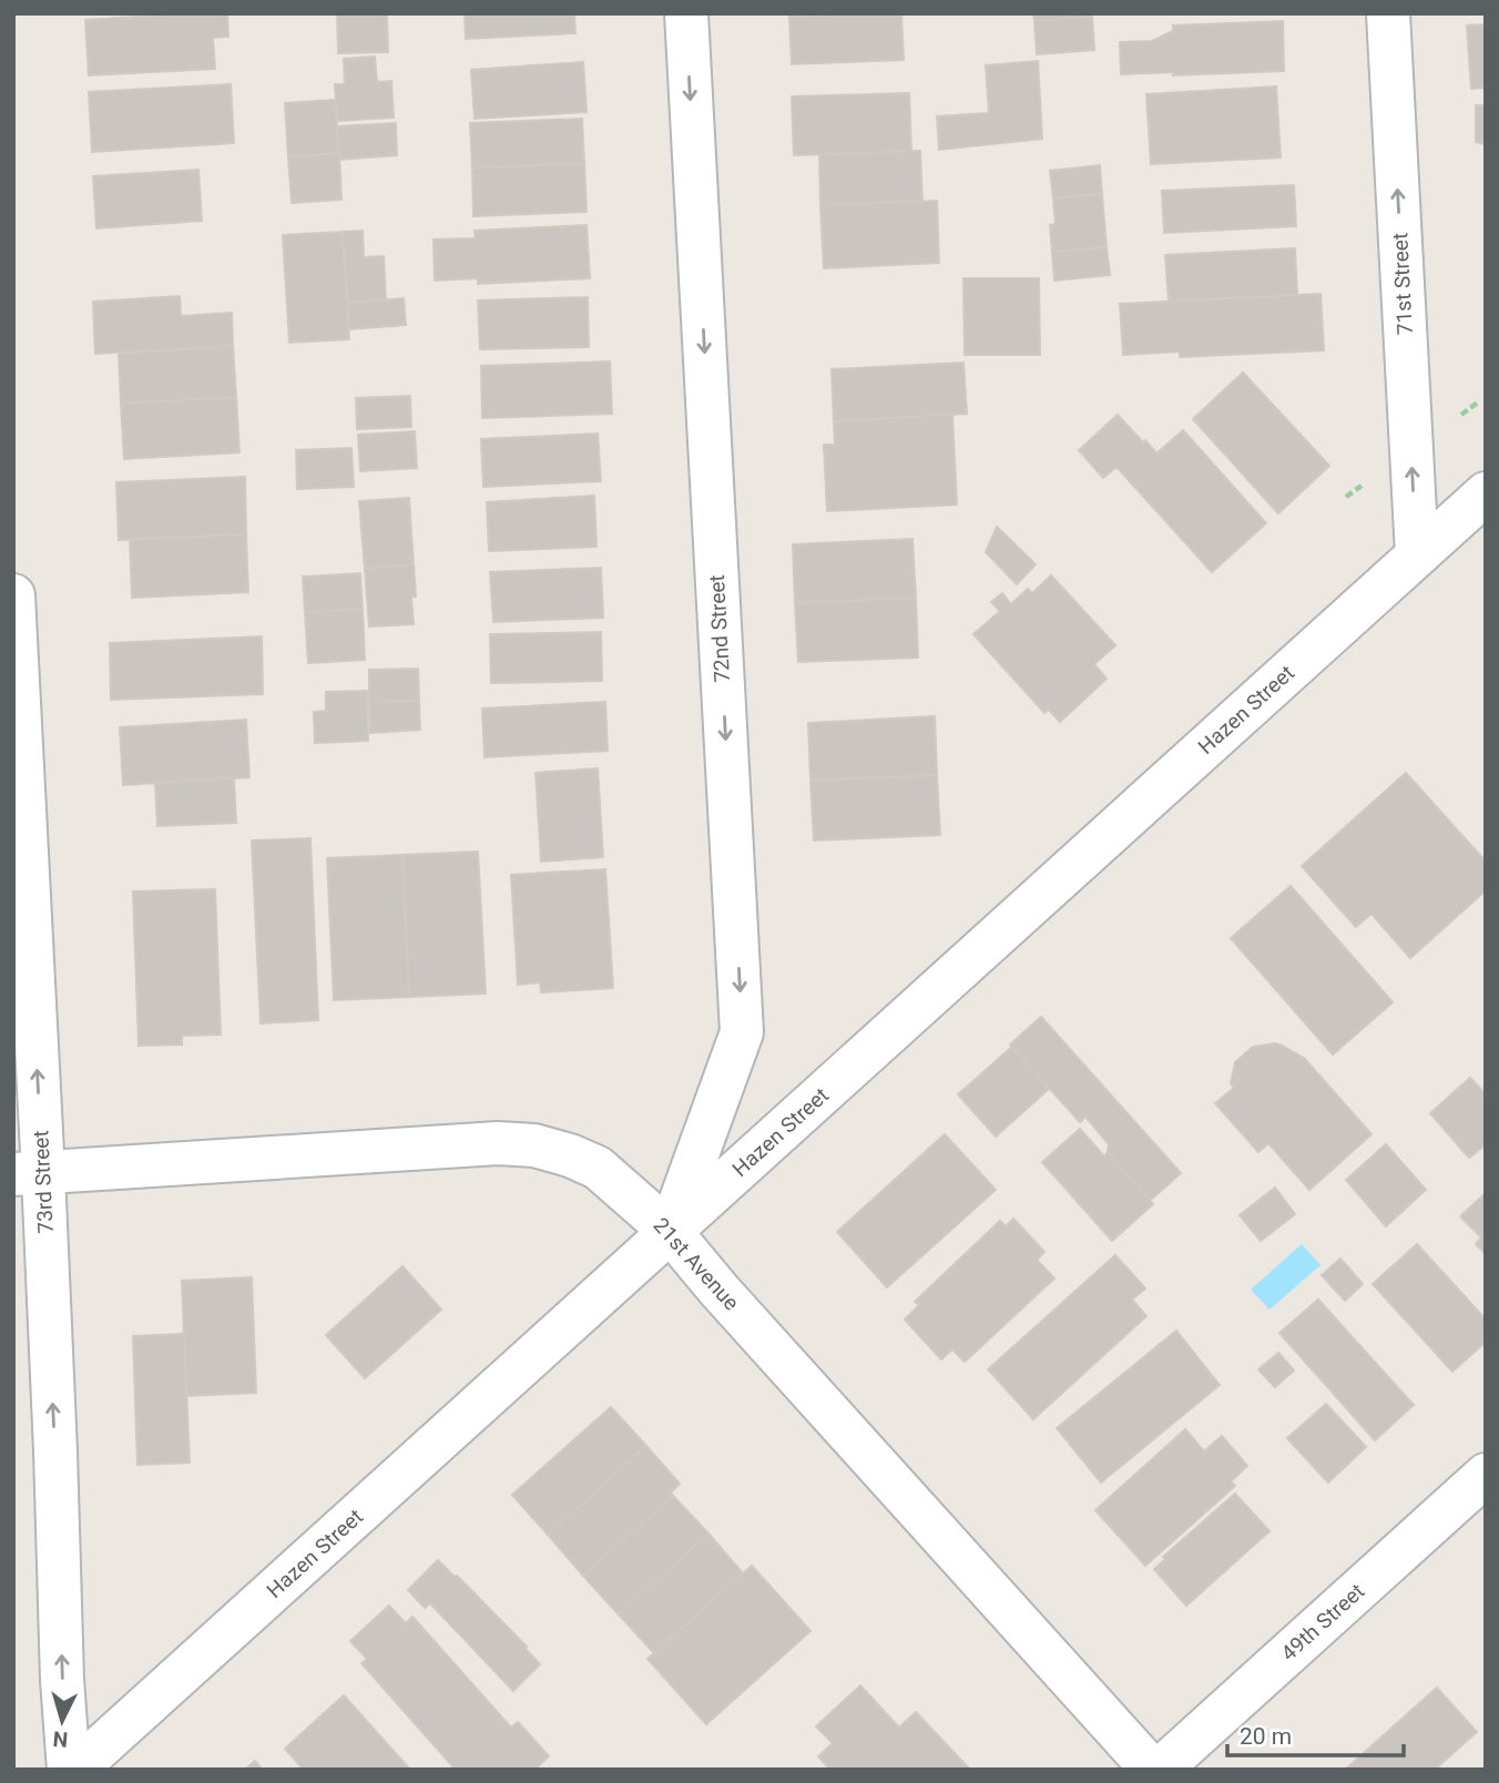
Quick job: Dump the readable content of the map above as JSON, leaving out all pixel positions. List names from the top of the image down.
{
  "streets": {
    "street": [
      "71st Street",
      "72nd Street",
      "Hazen Street",
      "73rd Street",
      "21st Avenue",
      "49th Street"
    ]
  },
  "crossings": [
    ["71st Street", "Hazen Street"],
    ["72nd Street", "Hazen Street"],
    ["72nd Street", "21st Avenue"],
    ["Hazen Street", "21st Avenue"],
    ["73rd Street", "21st Avenue"]
  ],
  "one_way": ["71st Street", "72nd Street", "73rd Street"],
  "scale_bar": "20 m",
  "north": "bottom"
}
